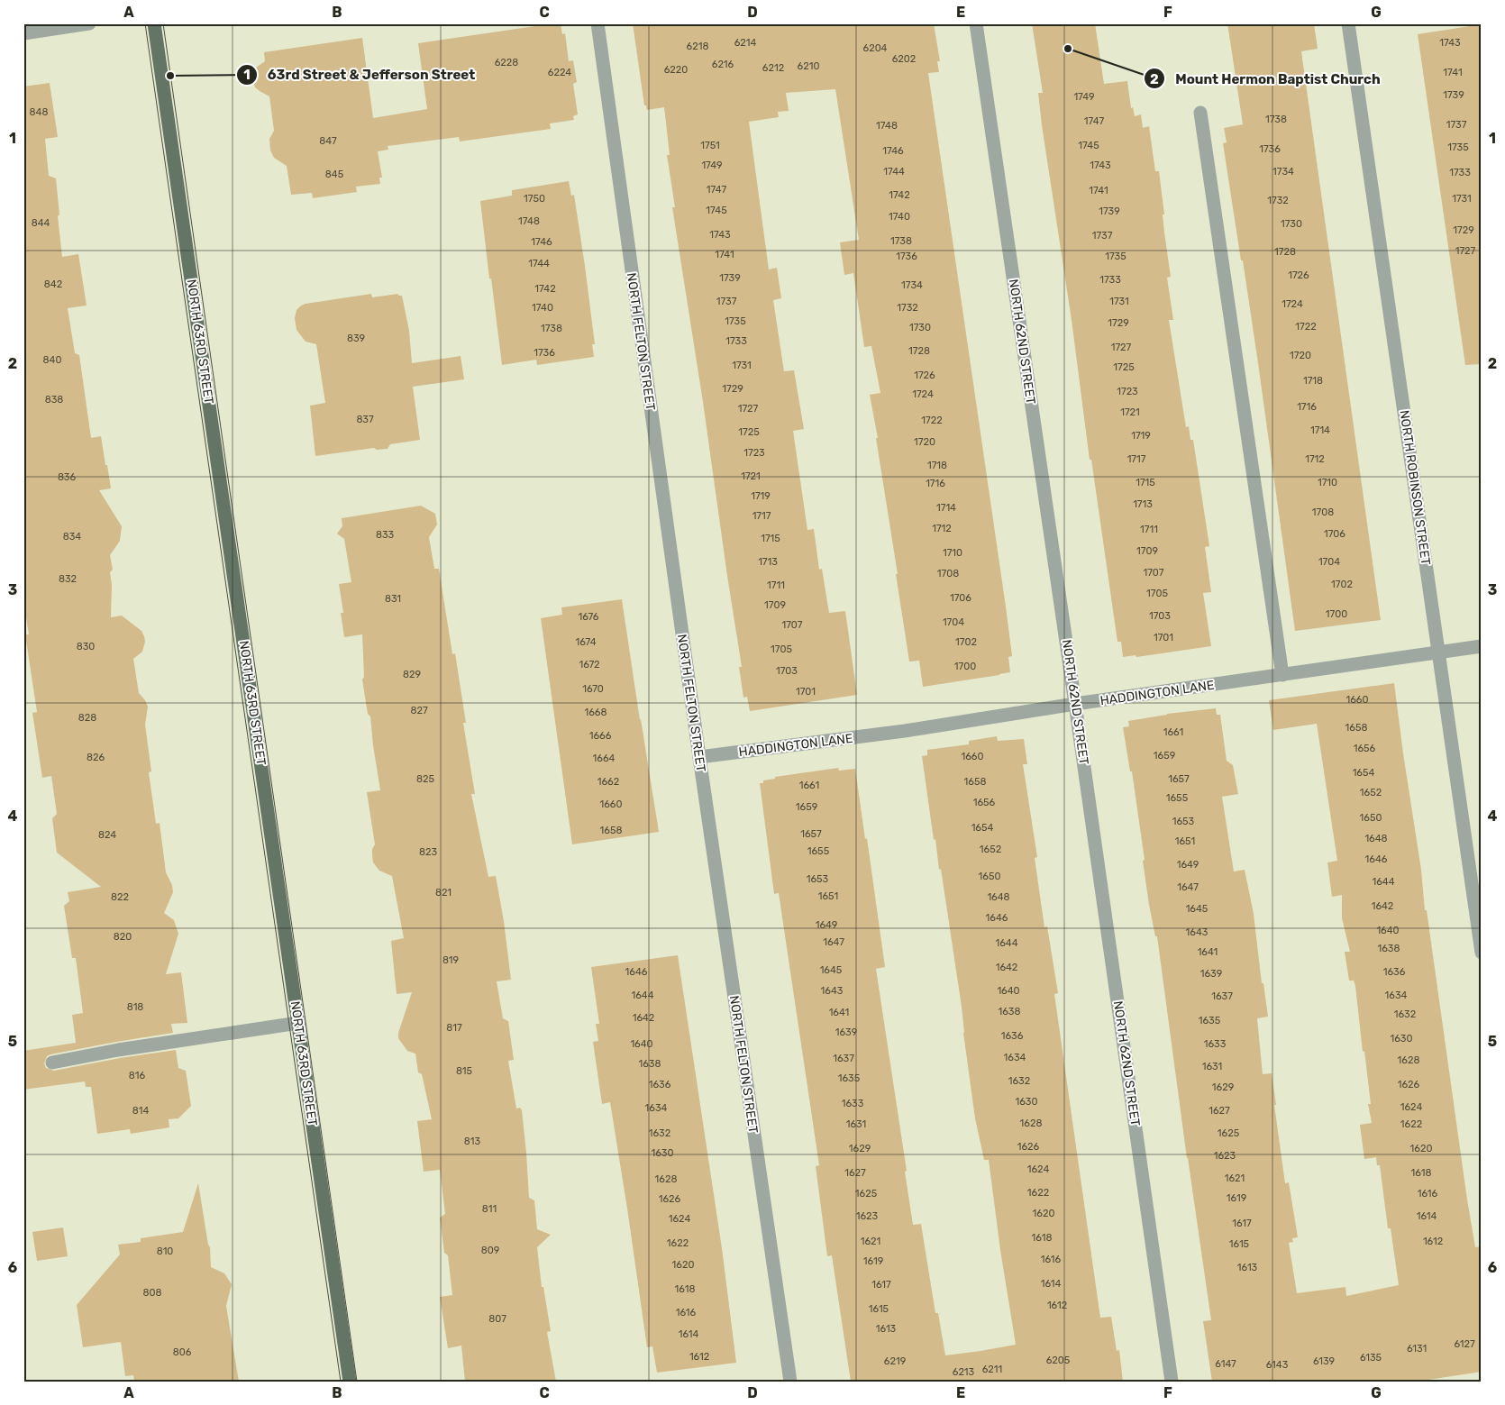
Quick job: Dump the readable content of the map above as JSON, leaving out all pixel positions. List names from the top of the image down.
{
  "streets": {
    "main road": ["NORTH 63RD STREET"],
    "street": [
      "NORTH FELTON STREET",
      "NORTH 62ND STREET",
      "NORTH ROBINSON STREET",
      "HADDINGTON LANE"
    ]
  },
  "crossings": [
    ["NORTH FELTON STREET", "HADDINGTON LANE"],
    ["NORTH 62ND STREET", "HADDINGTON LANE"],
    ["NORTH ROBINSON STREET", "HADDINGTON LANE"]
  ],
  "places": ["Mount Hermon Baptist Church", "63rd Street & Jefferson Street"],
  "house_numbers": [
    "6214",
    "1743",
    "6218",
    "6204",
    "6202",
    "6228",
    "6216",
    "6210",
    "6212",
    "6220",
    "6224",
    "1741",
    "1739",
    "1749",
    "848",
    "1738",
    "1747",
    "1737",
    "1748",
    "847",
    "1751",
    "1745",
    "1735",
    "1736",
    "1746",
    "1749",
    "1743",
    "1744",
    "1734",
    "1733",
    "845",
    "1747",
    "1741",
    "1742",
    "1750",
    "1731",
    "1732",
    "1745",
    "1739",
    "1740",
    "1748",
    "844",
    "1730",
    "1729",
    "1743",
    "1737",
    "1738",
    "1746",
    "1727",
    "1728",
    "1741",
    "1736",
    "1735",
    "1744",
    "1726",
    "1739",
    "1733",
    "842",
    "1734",
    "1742",
    "1737",
    "1731",
    "1724",
    "1740",
    "1732",
    "1735",
    "1729",
    "1722",
    "1730",
    "1738",
    "839",
    "1733",
    "1727",
    "1728",
    "1736",
    "1720",
    "840",
    "1731",
    "1725",
    "1726",
    "1718",
    "1729",
    "1723",
    "1724",
    "838",
    "1716",
    "1727",
    "1721",
    "837",
    "1722",
    "1714",
    "1725",
    "1719",
    "1720",
    "1723",
    "1717",
    "1712",
    "1718",
    "1721",
    "836",
    "1715",
    "1710",
    "1716",
    "1719",
    "1713",
    "1714",
    "1708",
    "1717",
    "1712",
    "1711",
    "1706",
    "833",
    "834",
    "1715",
    "1709",
    "1710",
    "1713",
    "1704",
    "1707",
    "1708",
    "832",
    "1702",
    "1711",
    "1705",
    "1706",
    "831",
    "1709",
    "1700",
    "1703",
    "1676",
    "1704",
    "1707",
    "1701",
    "1674",
    "1702",
    "830",
    "1705",
    "1672",
    "1700",
    "1703",
    "829",
    "1670",
    "1701",
    "1660",
    "827",
    "1668",
    "828",
    "1658",
    "1661",
    "1666",
    "1656",
    "1659",
    "1660",
    "826",
    "1664",
    "1654",
    "825",
    "1657",
    "1662",
    "1658",
    "1661",
    "1652",
    "1655",
    "1656",
    "1660",
    "1659",
    "1650",
    "1653",
    "1654",
    "1658",
    "1657",
    "824",
    "1648",
    "1651",
    "1652",
    "1655",
    "823",
    "1646",
    "1649",
    "1650",
    "1653",
    "1644",
    "1647",
    "821",
    "1651",
    "822",
    "1648",
    "1642",
    "1645",
    "1646",
    "1649",
    "1640",
    "1643",
    "820",
    "1647",
    "1644",
    "1638",
    "1641",
    "819",
    "1642",
    "1645",
    "1646",
    "1636",
    "1639",
    "1643",
    "1640",
    "1644",
    "1634",
    "1637",
    "818",
    "1638",
    "1641",
    "1632",
    "1642",
    "1635",
    "817",
    "1639",
    "1636",
    "1630",
    "1640",
    "1633",
    "1634",
    "1637",
    "1628",
    "1638",
    "1631",
    "815",
    "816",
    "1635",
    "1632",
    "1636",
    "1626",
    "1629",
    "1630",
    "1633",
    "1624",
    "1634",
    "814",
    "1627",
    "1628",
    "1631",
    "1622",
    "1632",
    "1625",
    "813",
    "1626",
    "1629",
    "1620",
    "1630",
    "1623",
    "1624",
    "1627",
    "1618",
    "1621",
    "1628",
    "1622",
    "1625",
    "1616",
    "1619",
    "1626",
    "811",
    "1620",
    "1623",
    "1614",
    "1624",
    "1617",
    "1618",
    "1621",
    "1612",
    "1622",
    "1615",
    "809",
    "810",
    "1616",
    "1619",
    "1620",
    "1613",
    "1614",
    "1617",
    "1618",
    "808",
    "1612",
    "1615",
    "1616",
    "807",
    "1613",
    "1614",
    "6127",
    "6131",
    "806",
    "1612",
    "6135",
    "6205",
    "6219",
    "6139",
    "6147",
    "6143",
    "6211",
    "6213"
  ],
  "grid": {
    "columns": [
      "A",
      "B",
      "C",
      "D",
      "E",
      "F",
      "G"
    ],
    "rows": [
      "1",
      "2",
      "3",
      "4",
      "5",
      "6"
    ]
  }
}
